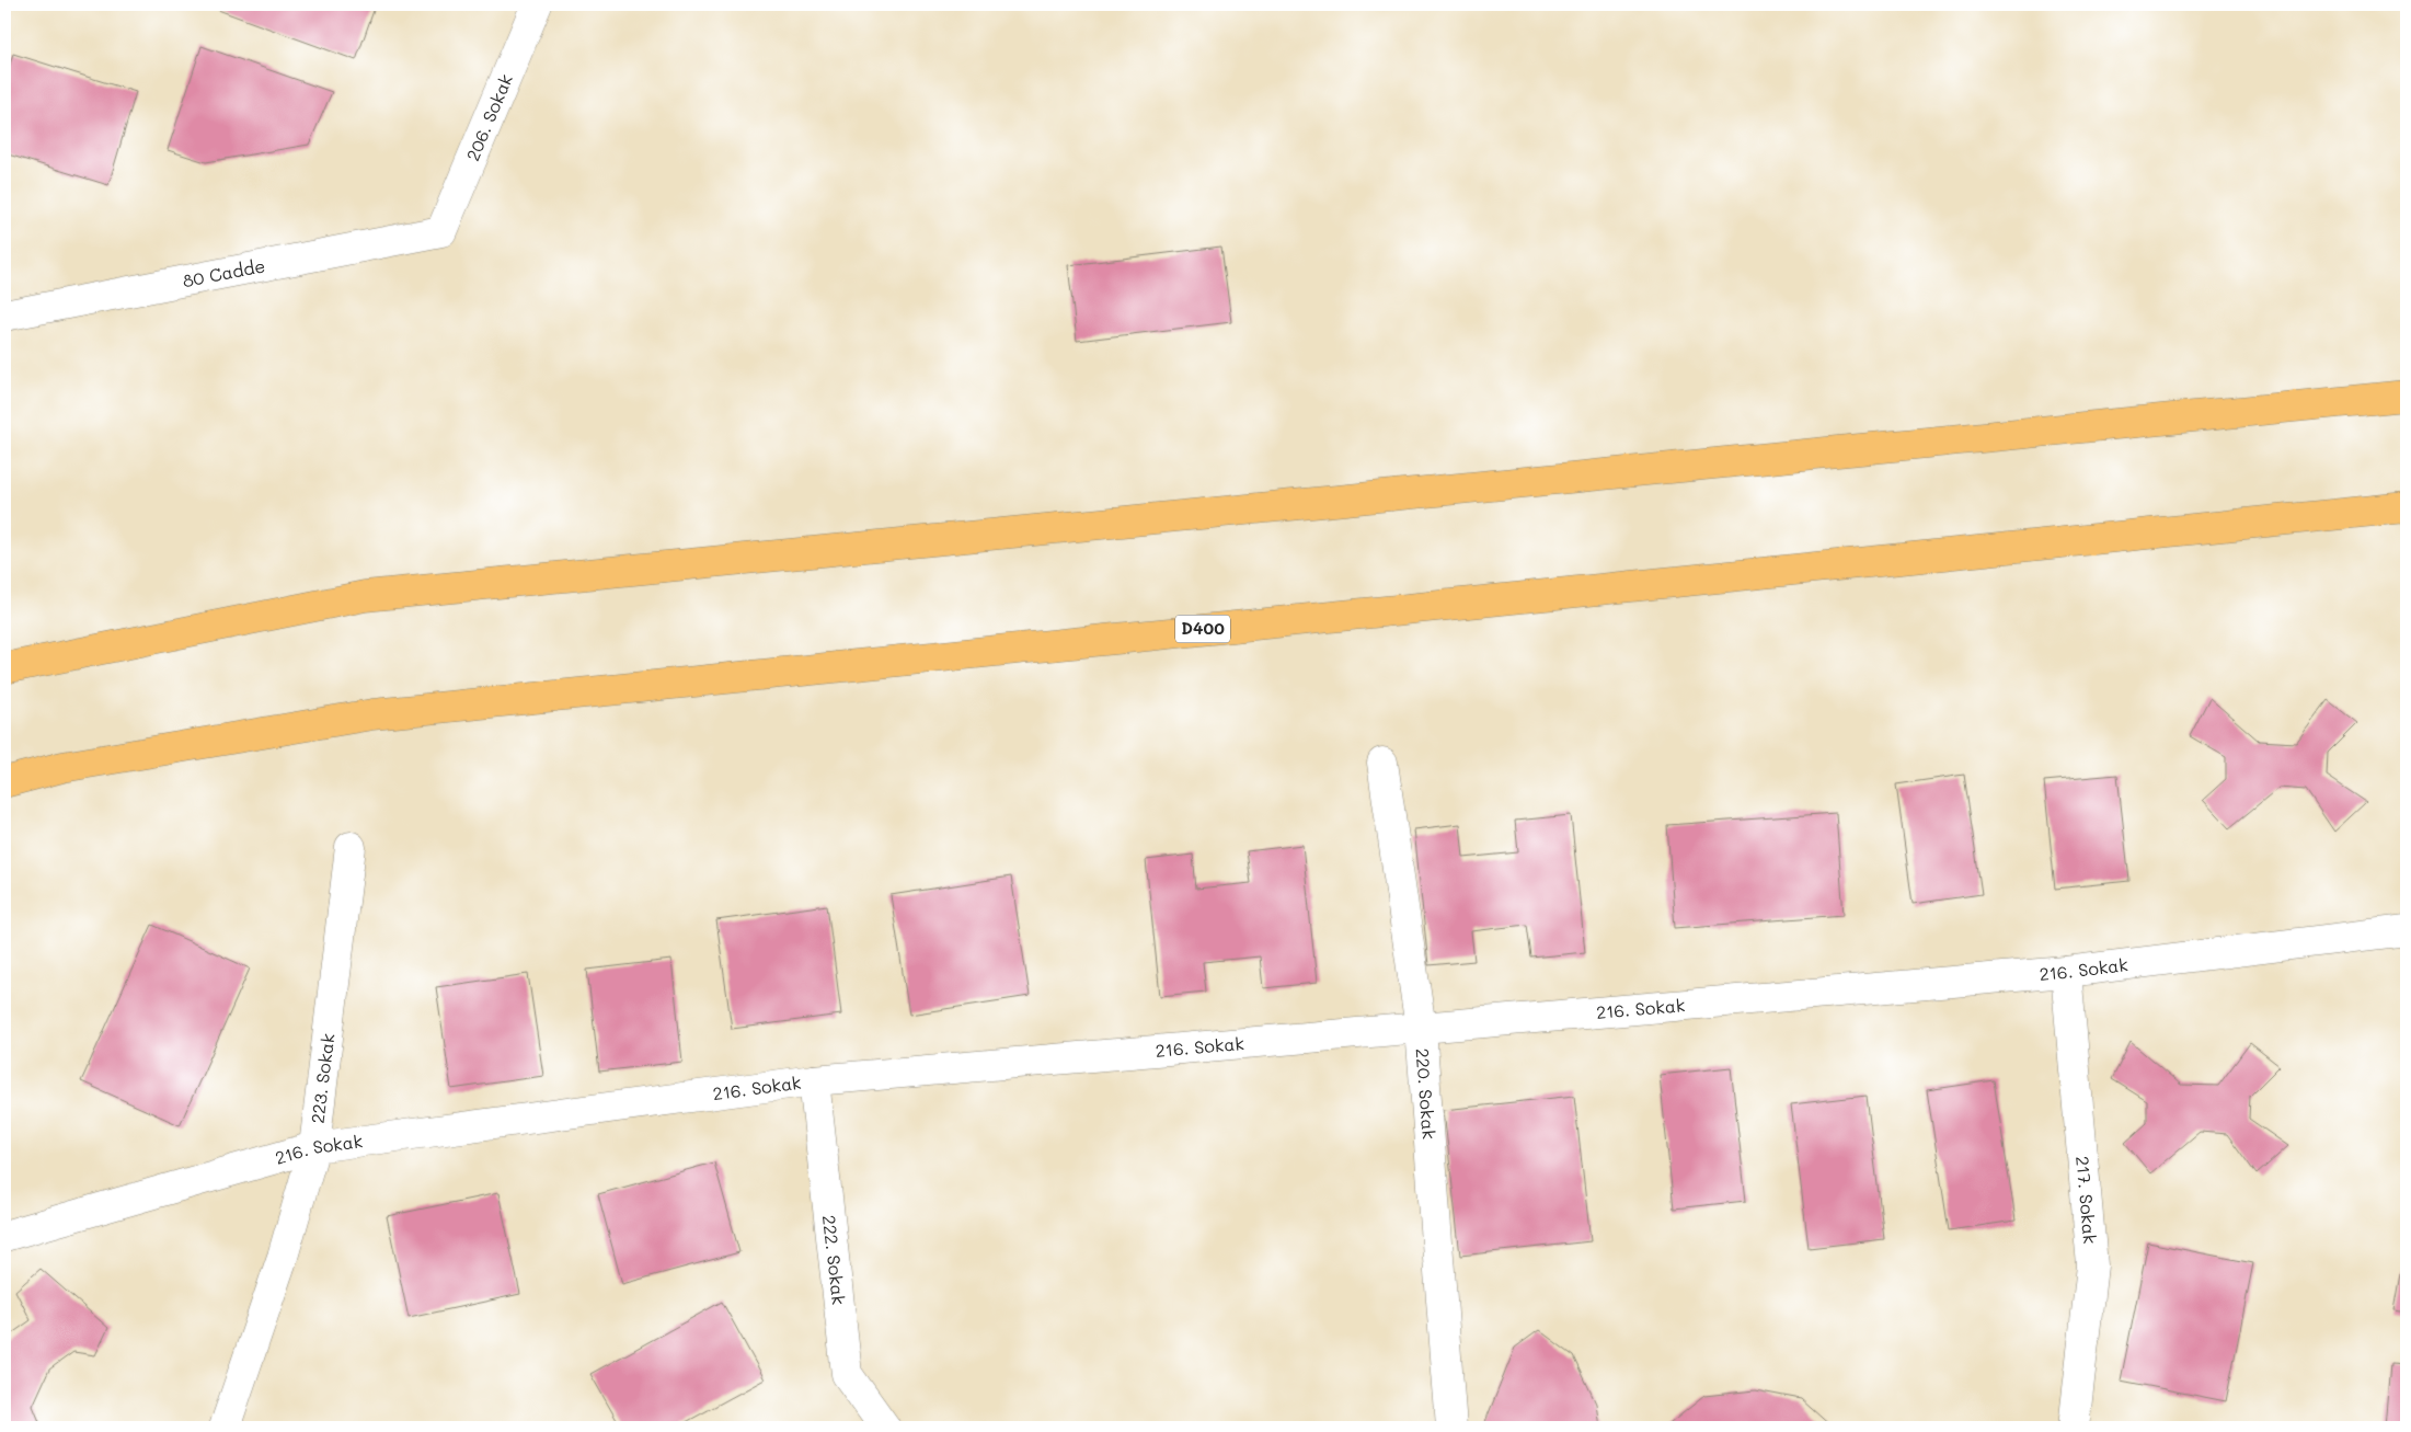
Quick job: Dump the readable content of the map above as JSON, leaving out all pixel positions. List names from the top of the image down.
{
  "streets": {
    "highway": ["D400"],
    "street": [
      "206. Sokak",
      "80 Cadde",
      "216. Sokak",
      "223. Sokak",
      "220. Sokak",
      "217. Sokak",
      "222. Sokak"
    ]
  },
  "crossings": [
    ["206. Sokak", "80 Cadde"],
    ["216. Sokak", "223. Sokak"],
    ["216. Sokak", "220. Sokak"],
    ["216. Sokak", "217. Sokak"],
    ["216. Sokak", "222. Sokak"]
  ]
}
